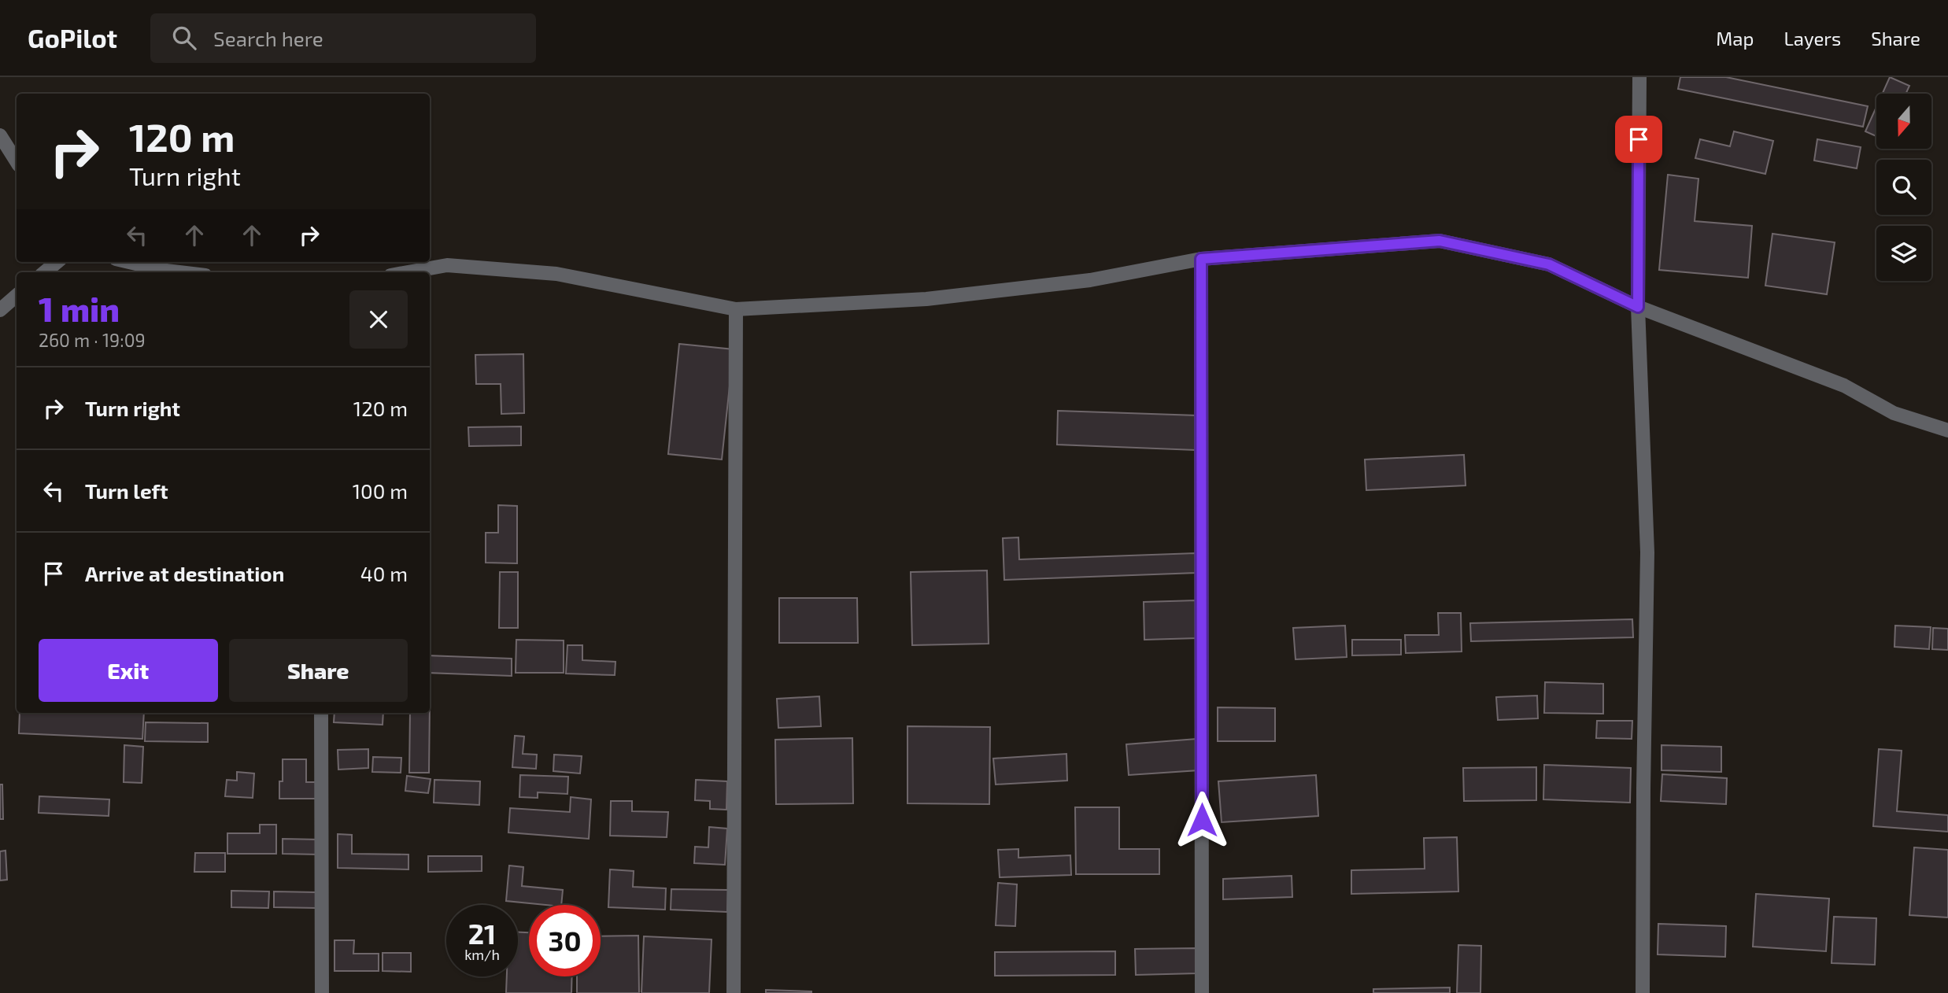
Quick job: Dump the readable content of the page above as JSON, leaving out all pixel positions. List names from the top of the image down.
{
  "north": "bottom",
  "page": {
    "header": "GoPilot",
    "search": "Search here",
    "nav": ["Map", "Layers", "Share"],
    "turn": ["120 m", "Turn right"],
    "heading": ["1 min", "260 m · 19:09"],
    "list": [
      {
        "name": "Turn right",
        "value": "120 m"
      },
      {
        "name": "Turn left",
        "value": "100 m"
      },
      {
        "name": "Arrive at destination",
        "value": "40 m"
      }
    ],
    "buttons": ["Exit", "Share"],
    "speed": "21 km/h",
    "limit": "30"
  }
}
